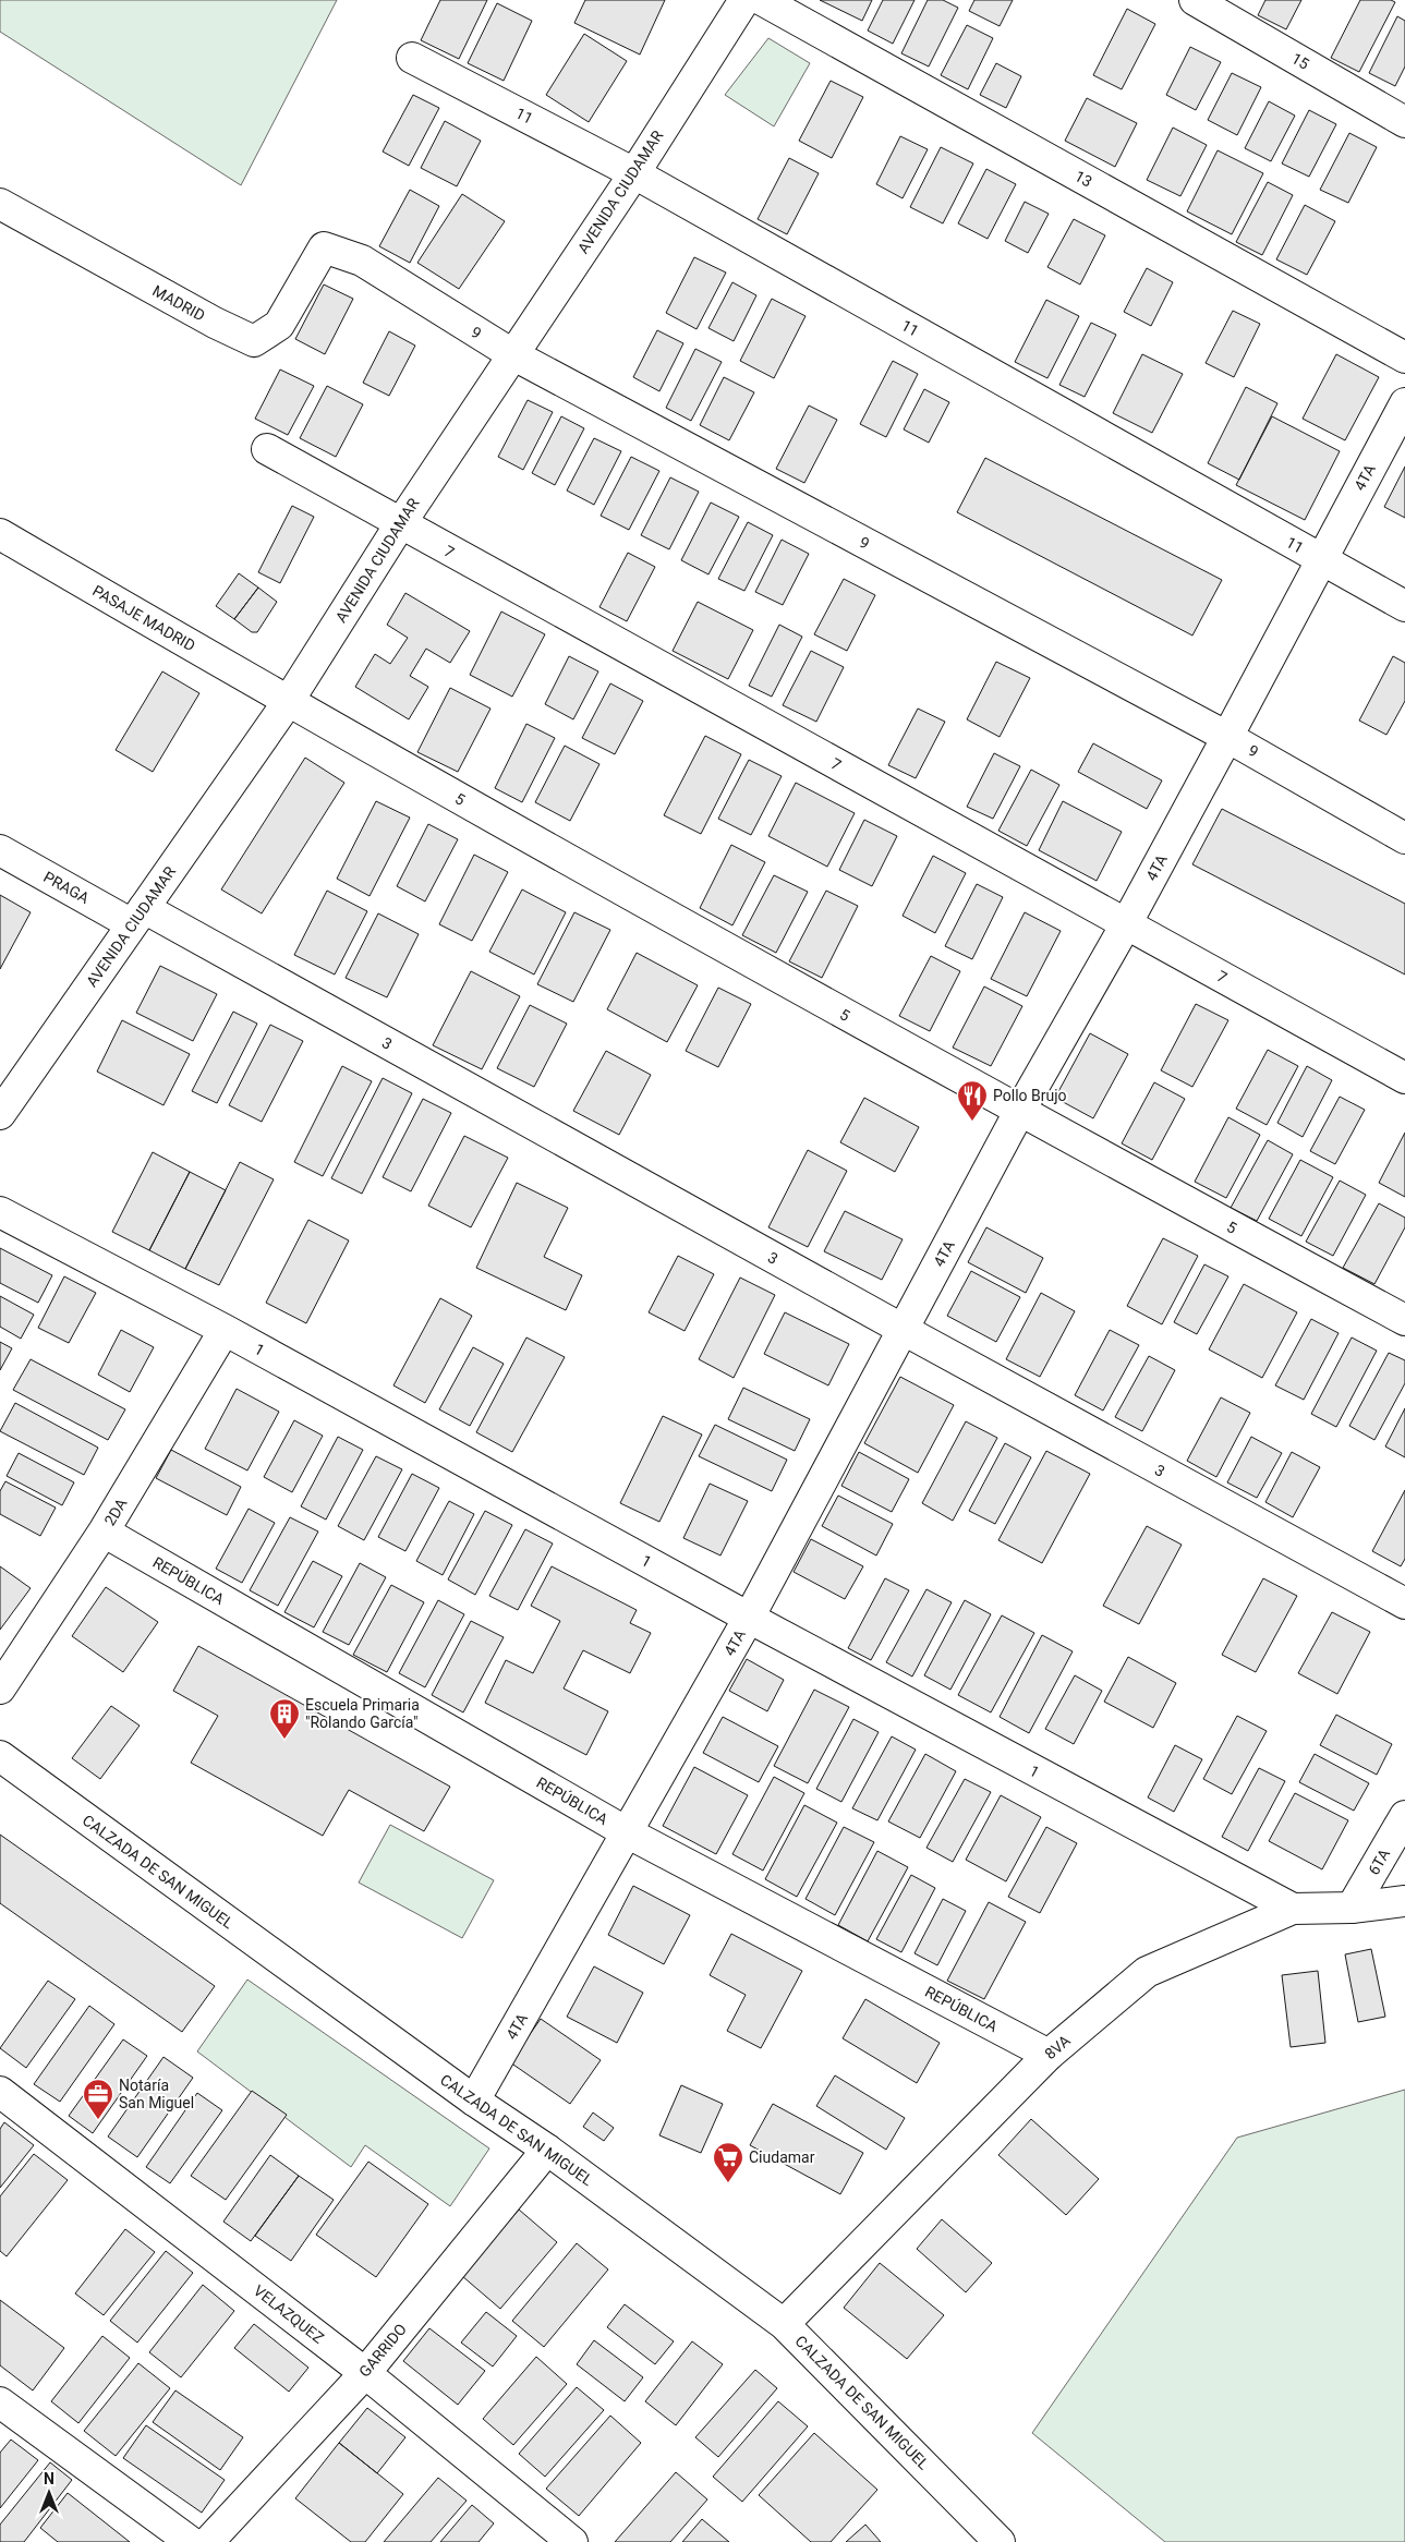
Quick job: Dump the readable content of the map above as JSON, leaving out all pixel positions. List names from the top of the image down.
{
  "streets": {
    "street": [
      "15",
      "11",
      "13",
      "AVENIDA CIUDAMAR",
      "MADRID",
      "9",
      "4TA",
      "7",
      "PASAJE MADRID",
      "5",
      "PRAGA",
      "3",
      "1",
      "2DA",
      "REPÚBLICA",
      "6TA",
      "CALZADA DE SAN MIGUEL",
      "8VA",
      "VELAZQUEZ",
      "GARRIDO"
    ]
  },
  "crossings": [
    ["11", "AVENIDA CIUDAMAR"],
    ["11", "4TA"],
    ["AVENIDA CIUDAMAR", "9"],
    ["AVENIDA CIUDAMAR", "7"],
    ["AVENIDA CIUDAMAR", "PASAJE MADRID"],
    ["AVENIDA CIUDAMAR", "5"],
    ["AVENIDA CIUDAMAR", "PRAGA"],
    ["AVENIDA CIUDAMAR", "3"],
    ["MADRID", "9"],
    ["9", "4TA"],
    ["4TA", "7"],
    ["4TA", "5"],
    ["4TA", "3"],
    ["4TA", "1"],
    ["4TA", "REPÚBLICA"],
    ["4TA", "CALZADA DE SAN MIGUEL"],
    ["PASAJE MADRID", "5"],
    ["PRAGA", "3"],
    ["1", "2DA"],
    ["1", "8VA"],
    ["2DA", "REPÚBLICA"],
    ["REPÚBLICA", "8VA"],
    ["6TA", "8VA"],
    ["CALZADA DE SAN MIGUEL", "8VA"],
    ["CALZADA DE SAN MIGUEL", "GARRIDO"],
    ["VELAZQUEZ", "GARRIDO"]
  ],
  "places": {
    "restaurant": ["Pollo Brujo"],
    "building": ["Escuela Primaria \"Rolando García\""],
    "office": ["Notaría San Miguel"],
    "supermarket": ["Ciudamar"]
  },
  "north": "top"
}
